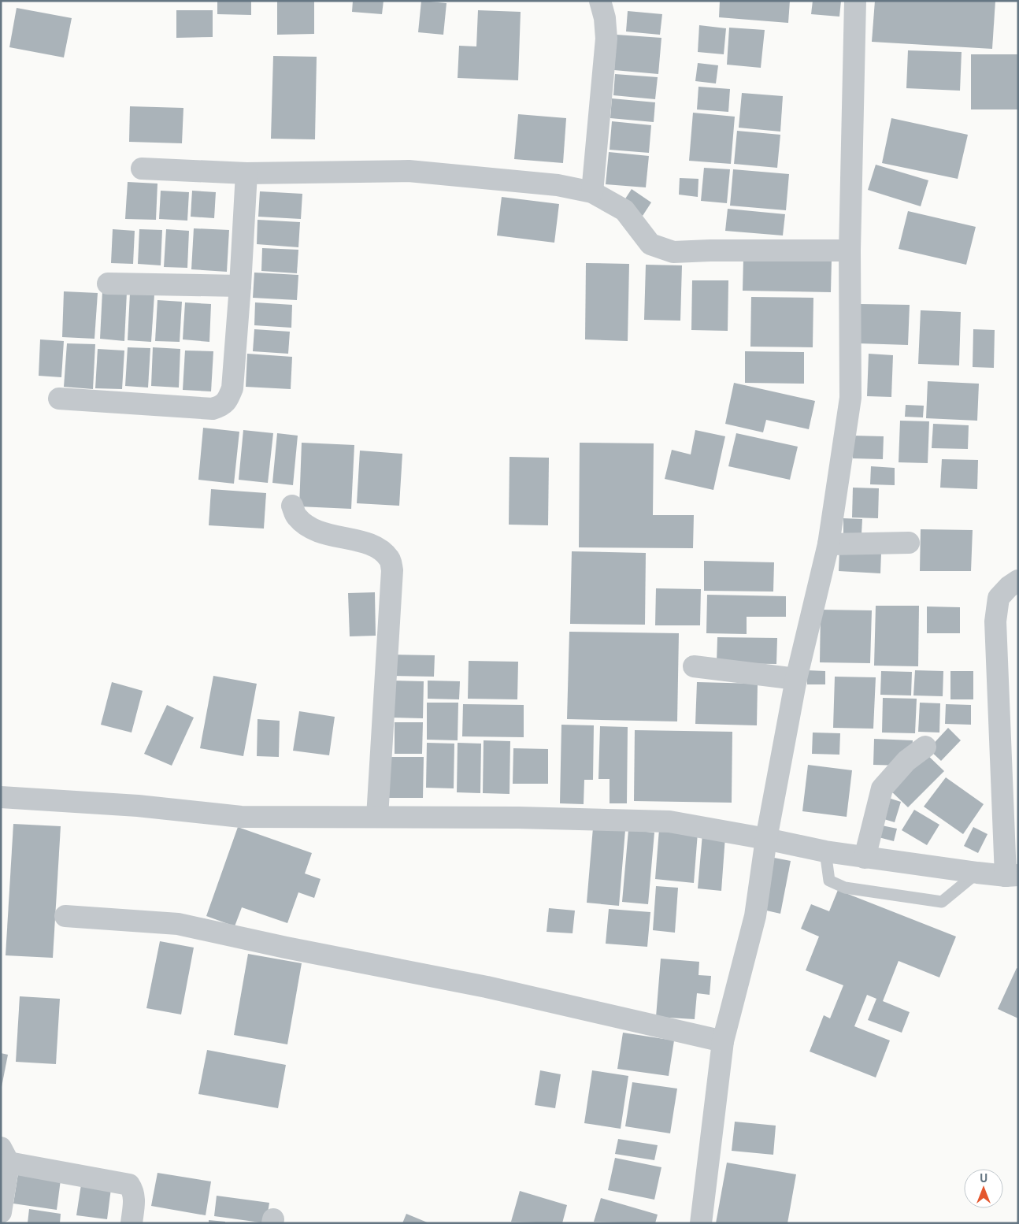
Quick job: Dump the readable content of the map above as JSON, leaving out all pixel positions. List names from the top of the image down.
{
  "north": "top"
}
